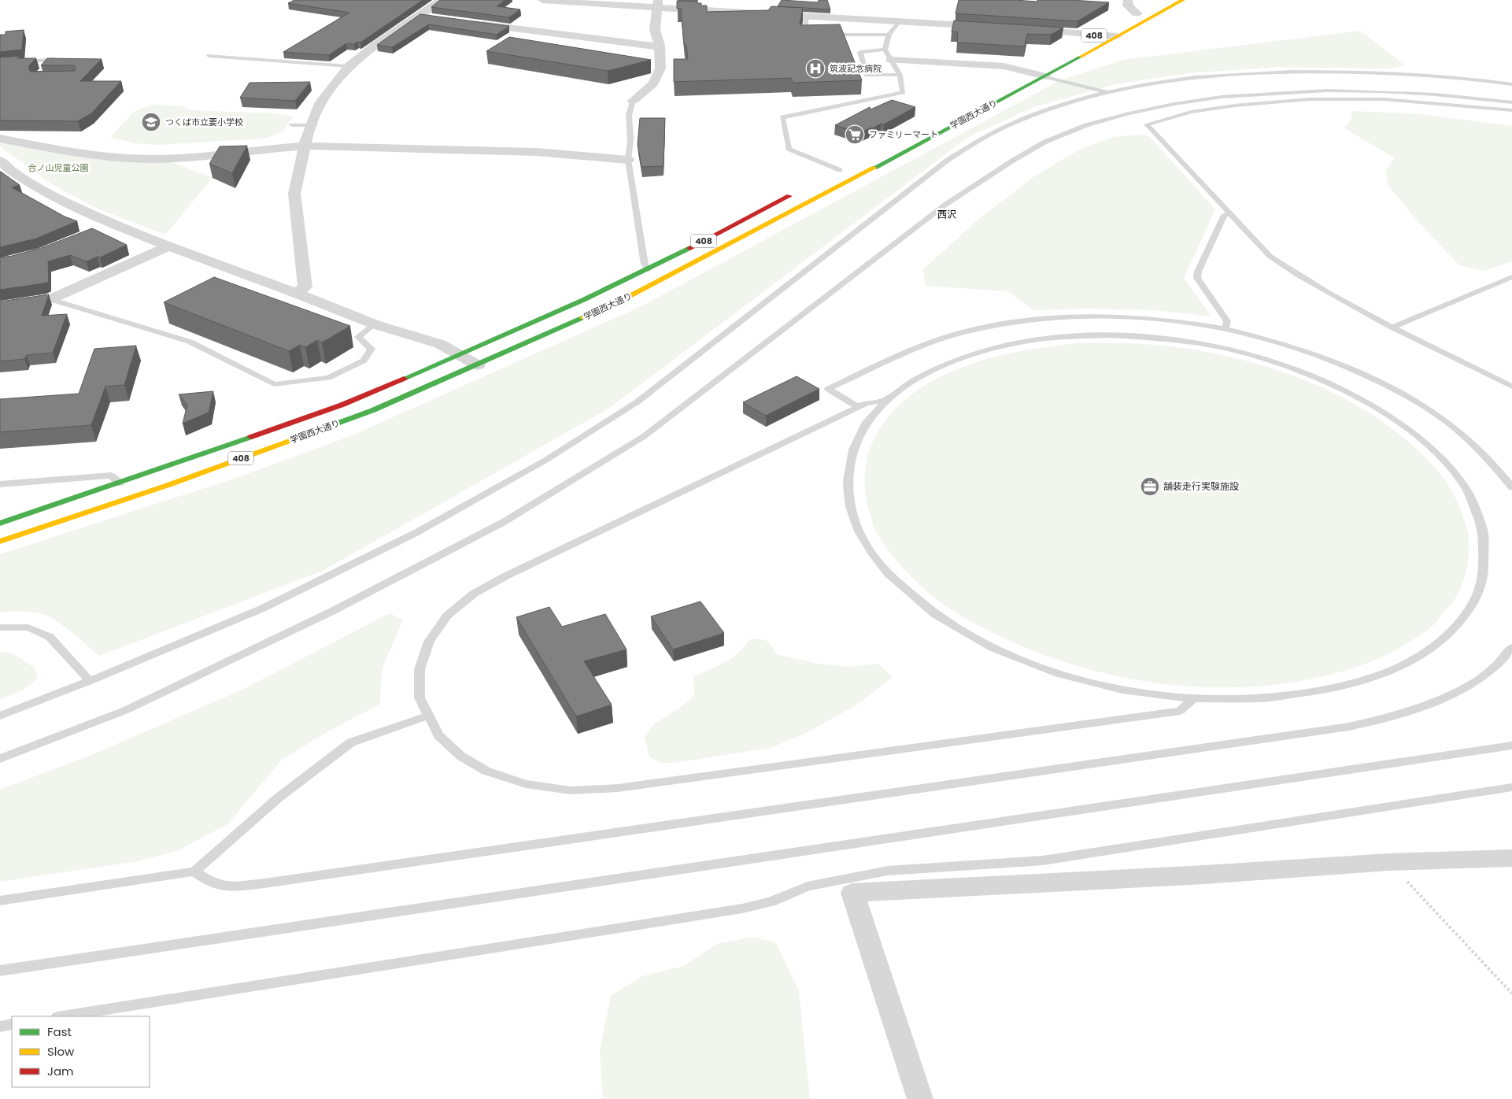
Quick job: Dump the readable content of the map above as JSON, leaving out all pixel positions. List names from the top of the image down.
{
  "streets": {
    "highway": ["408", "学園西大通り"]
  },
  "districts": ["西沢"],
  "parks": ["合ノ山児童公園"],
  "places": {
    "hospital": ["筑波記念病院"],
    "school or university": ["つくば市立要小学校"],
    "supermarket": ["ファミリーマート"],
    "office": ["舗装走行実験施設"]
  },
  "legend": ["Fast", "Slow", "Jam"]
}
